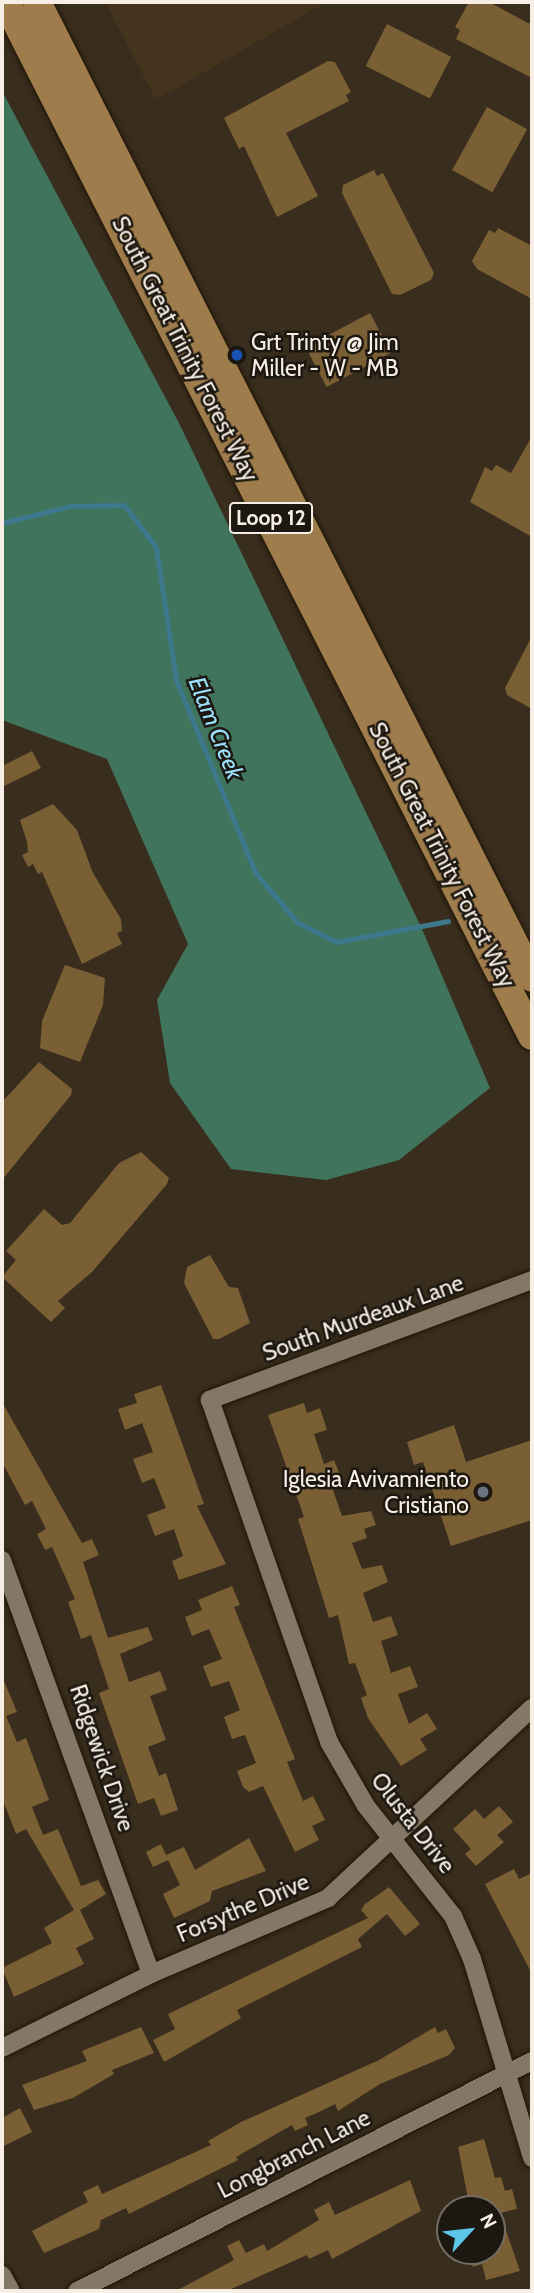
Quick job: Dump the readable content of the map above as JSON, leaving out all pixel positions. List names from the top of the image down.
{
  "streets": {
    "main road": ["South Great Trinity Forest Way", "Loop 12"],
    "street": [
      "South Murdeaux Lane",
      "Ridgewick Drive",
      "Olusta Drive",
      "Forsythe Drive",
      "Longbranch Lane"
    ]
  },
  "crossings": [
    ["South Murdeaux Lane", "Olusta Drive"],
    ["Ridgewick Drive", "Forsythe Drive"],
    ["Olusta Drive", "Forsythe Drive"],
    ["Olusta Drive", "Longbranch Lane"]
  ],
  "water": ["Elam Creek"],
  "places": ["Grt Trinty @ Jim Miller - W - MB", "Iglesia Avivamiento Cristiano"],
  "north": "top right"
}
